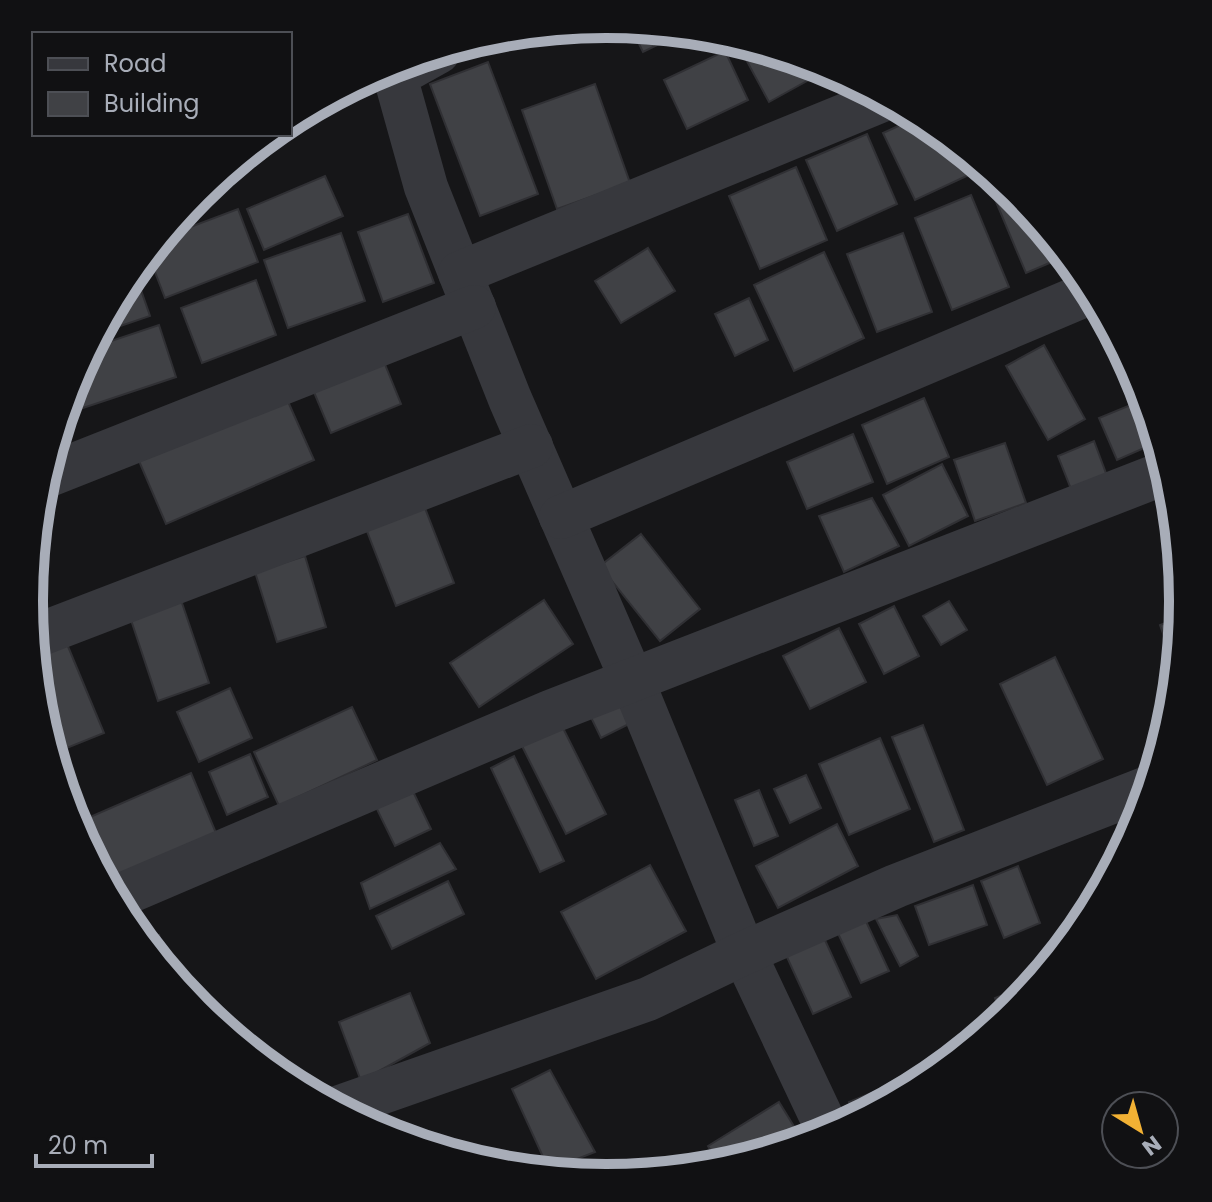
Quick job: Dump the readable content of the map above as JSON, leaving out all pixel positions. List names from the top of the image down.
{
  "legend": ["Road", "Building"],
  "scale_bar": "20 m",
  "north": "bottom right"
}
